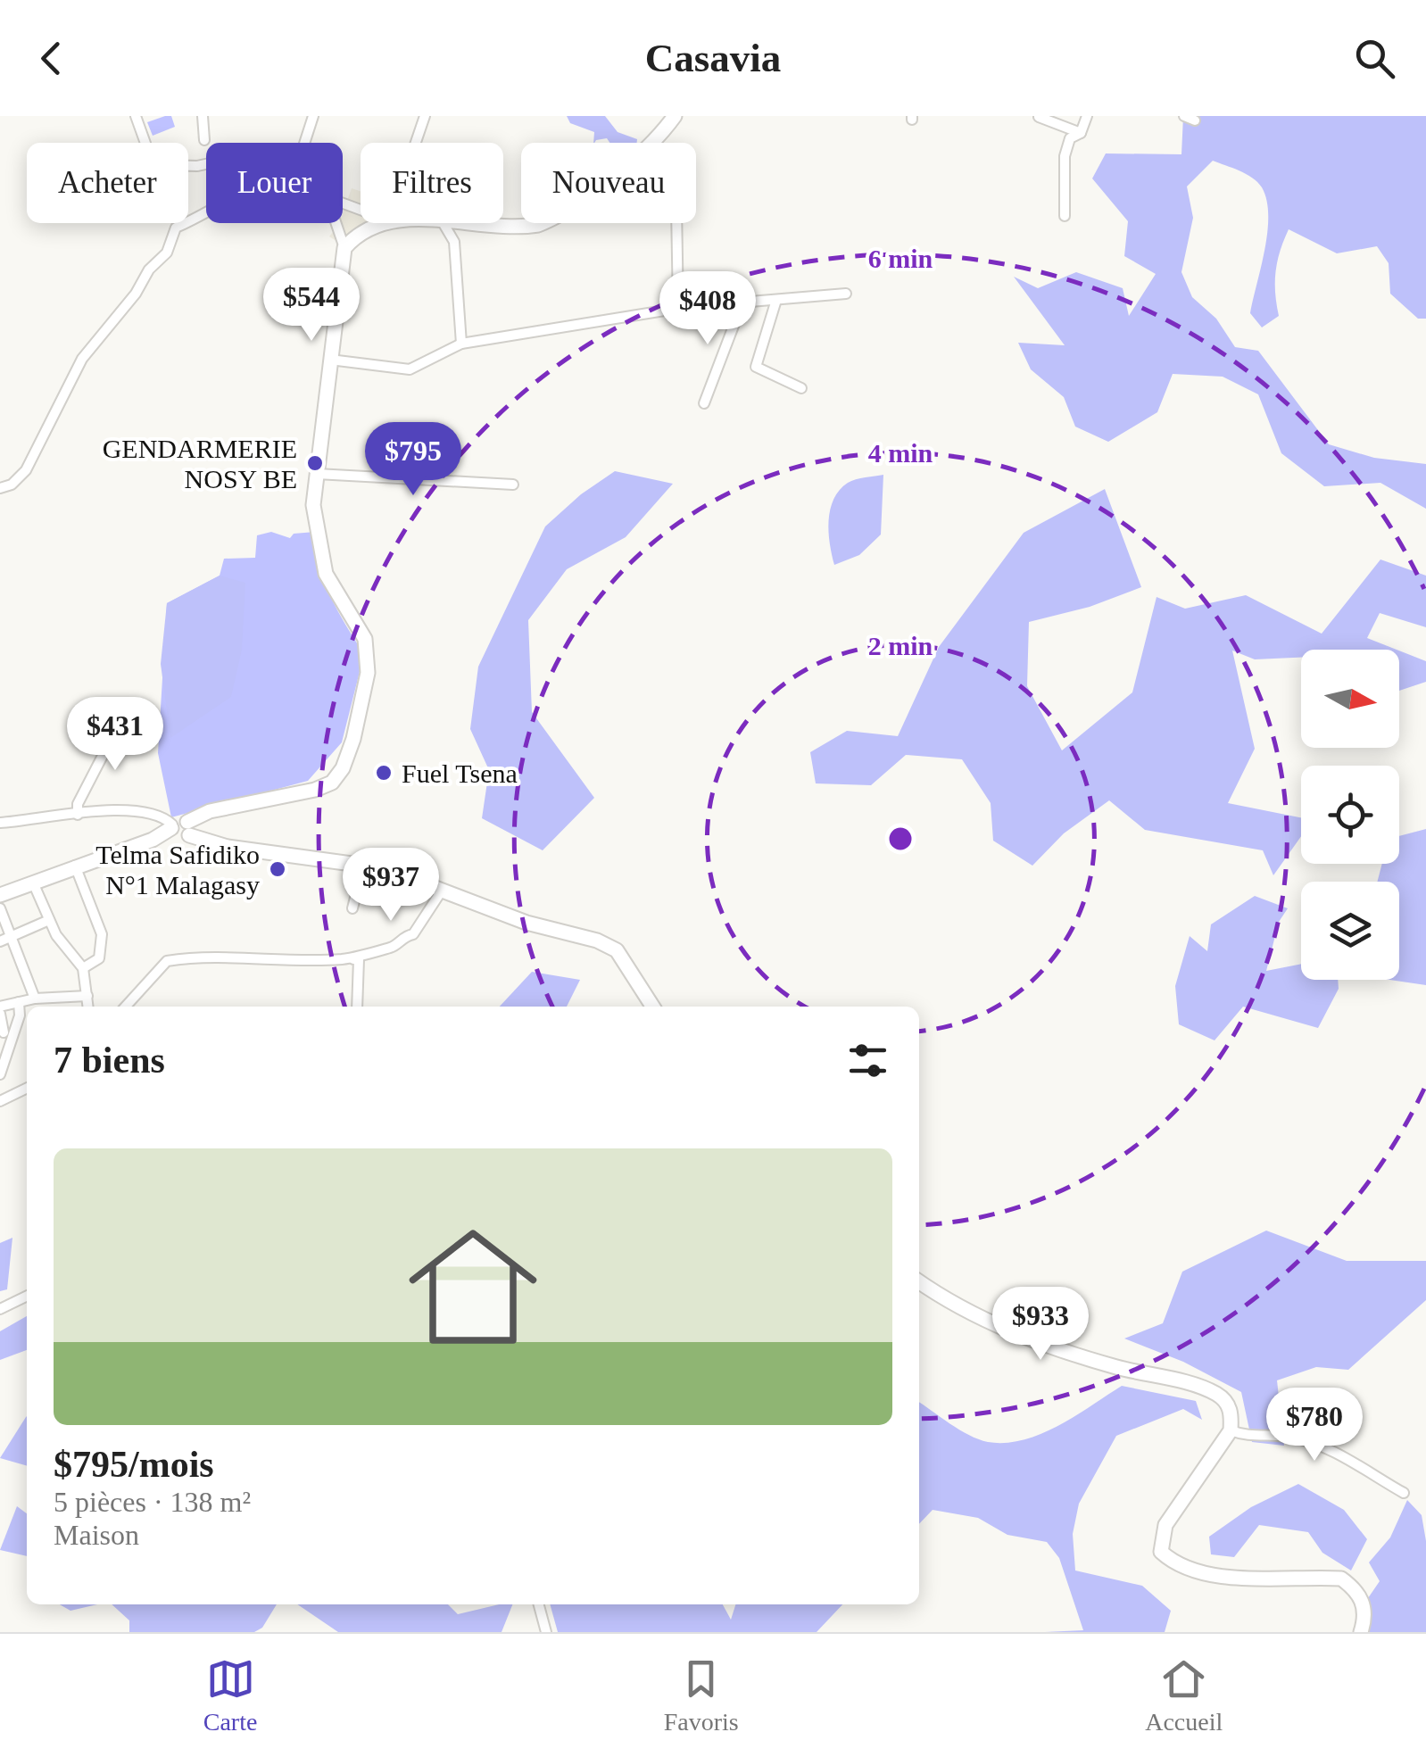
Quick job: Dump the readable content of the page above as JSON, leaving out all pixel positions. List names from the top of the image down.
{
  "places": ["GENDARMERIE NOSY BE", "Fuel Tsena", "Telma Safidiko N°1 Malagasy"],
  "north": "right",
  "page": {
    "header": "Casavia",
    "chip": [
      "Acheter",
      "Louer",
      "Filtres",
      "Nouveau"
    ],
    "price": [
      "$544",
      "$408",
      "$795",
      "$431",
      "$937",
      "$933",
      "$780"
    ],
    "heading": "7 biens",
    "list": [
      {
        "name": "$795/mois",
        "note": "5 pièces · 138 m² · Maison"
      }
    ],
    "tabs": ["Carte", "Favoris", "Accueil"]
  },
  "rings": ["6 min", "4 min", "2 min"]
}
